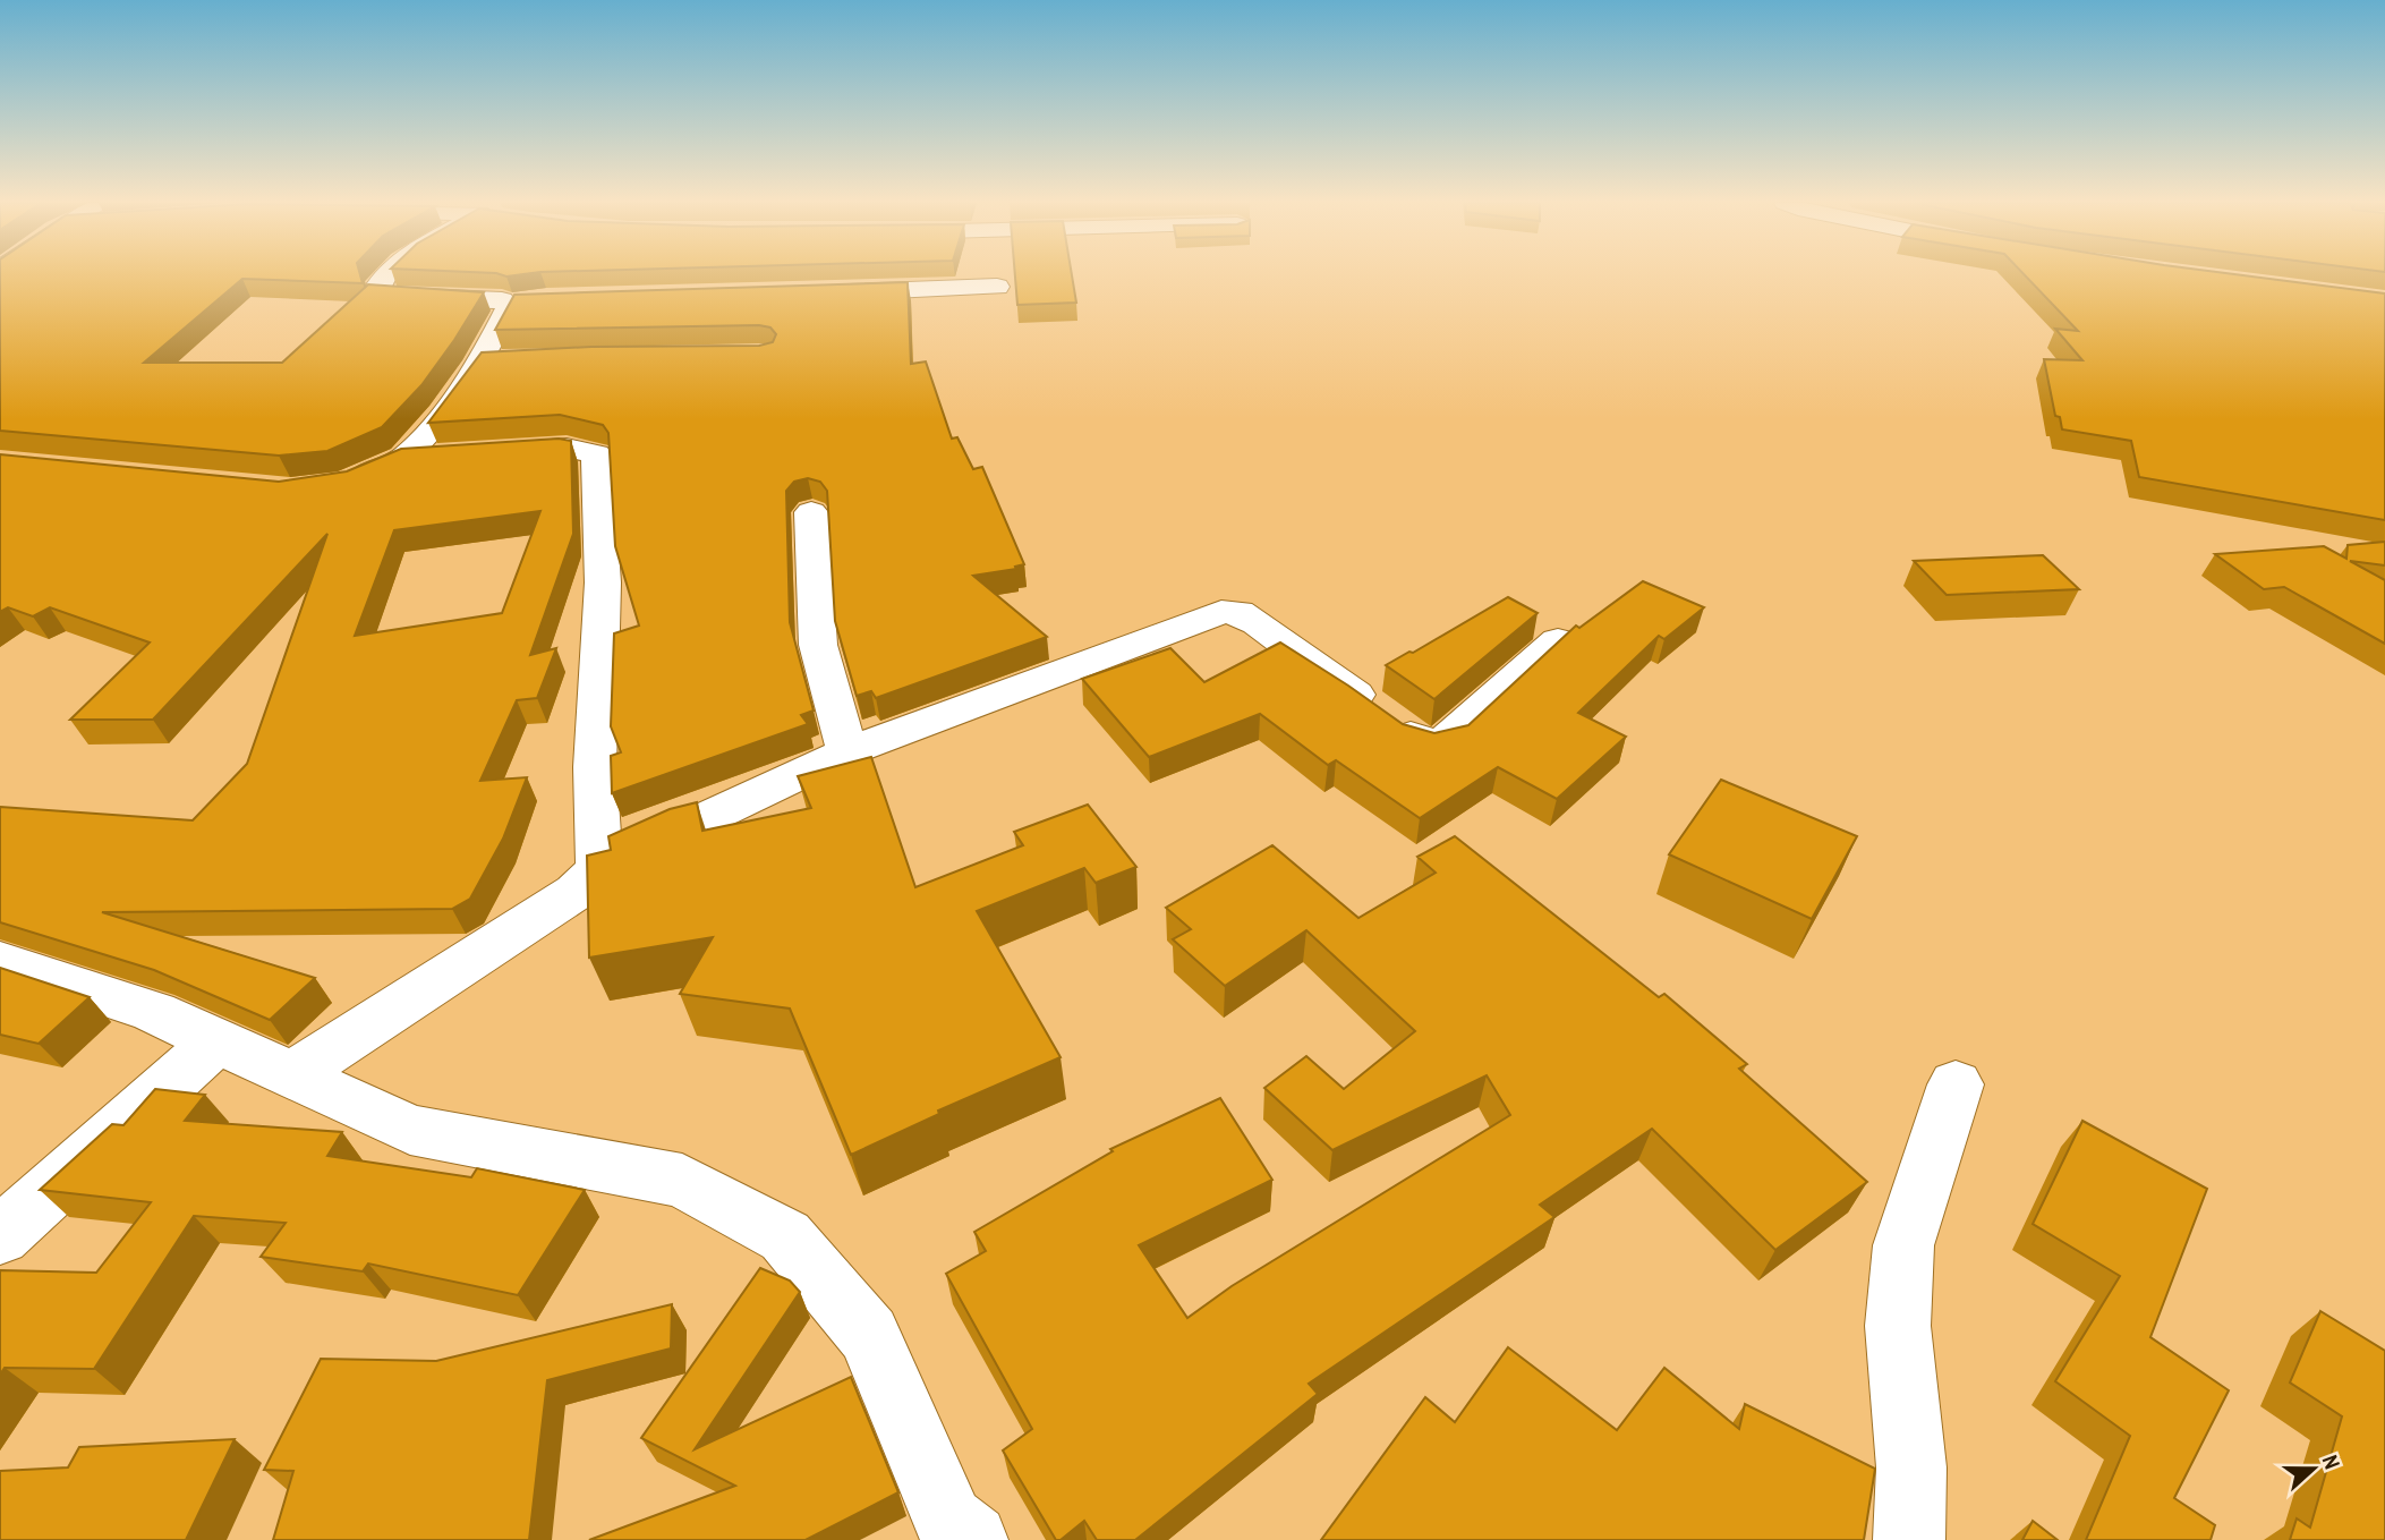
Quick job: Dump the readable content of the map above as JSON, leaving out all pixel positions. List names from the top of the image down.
{
  "north": "right"
}
